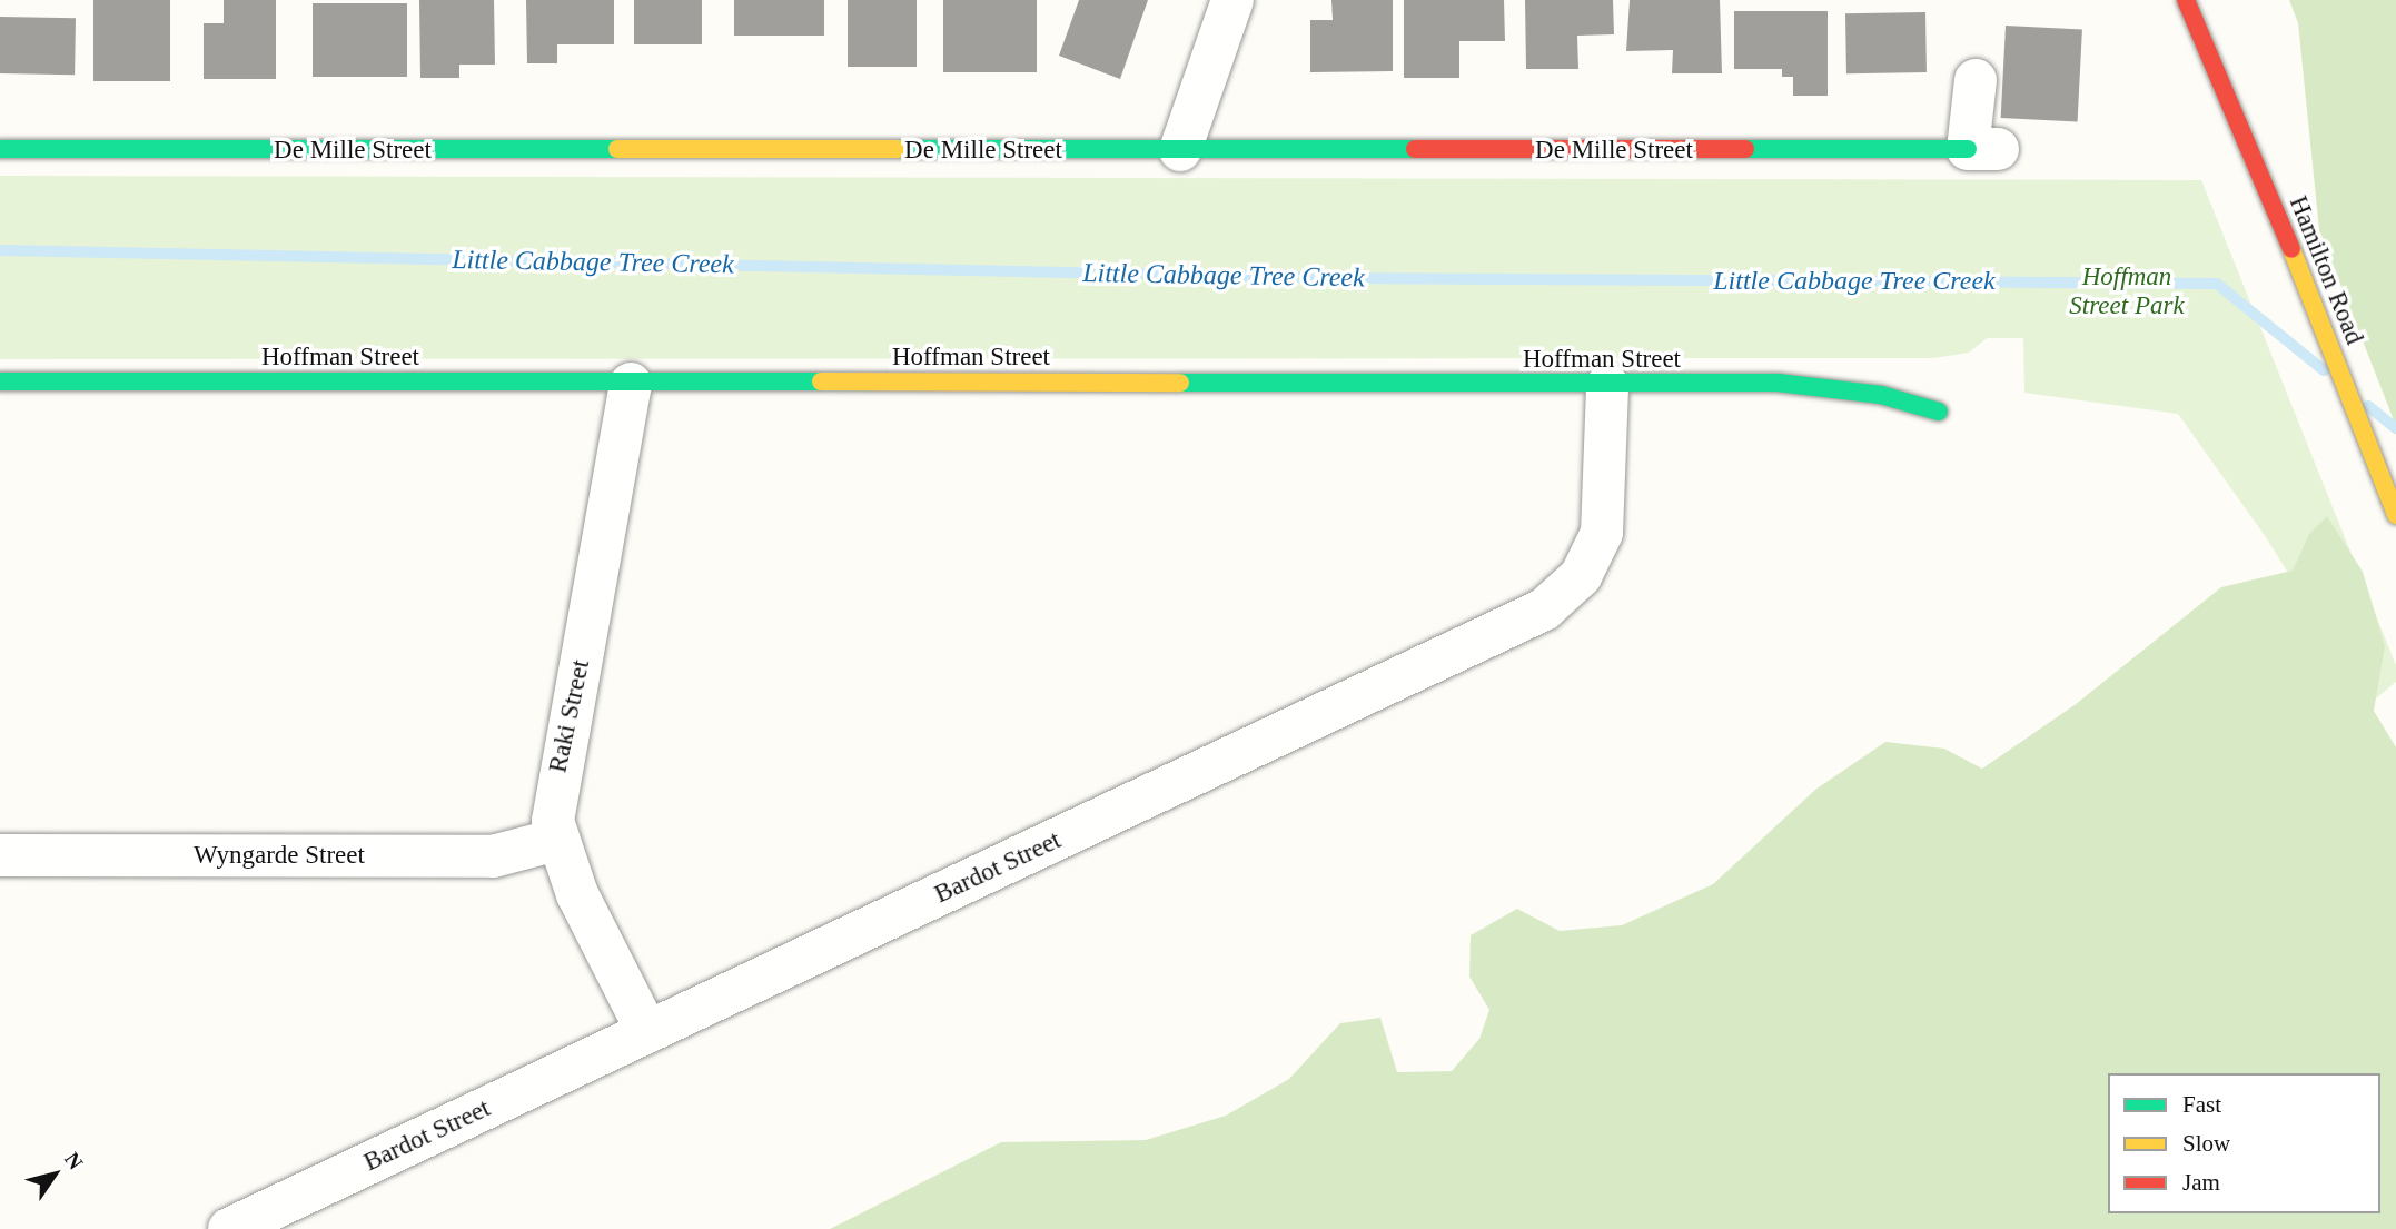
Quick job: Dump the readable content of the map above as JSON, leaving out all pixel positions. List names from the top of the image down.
{
  "streets": {
    "street": [
      "De Mille Street",
      "Hamilton Road",
      "Hoffman Street",
      "Raki Street",
      "Wyngarde Street",
      "Bardot Street"
    ]
  },
  "crossings": [
    ["Hoffman Street", "Raki Street"],
    ["Hoffman Street", "Bardot Street"],
    ["Raki Street", "Wyngarde Street"],
    ["Raki Street", "Bardot Street"]
  ],
  "water": ["Little Cabbage Tree Creek"],
  "parks": ["Hoffman Street Park"],
  "legend": ["Fast", "Slow", "Jam"],
  "north": "top right"
}
